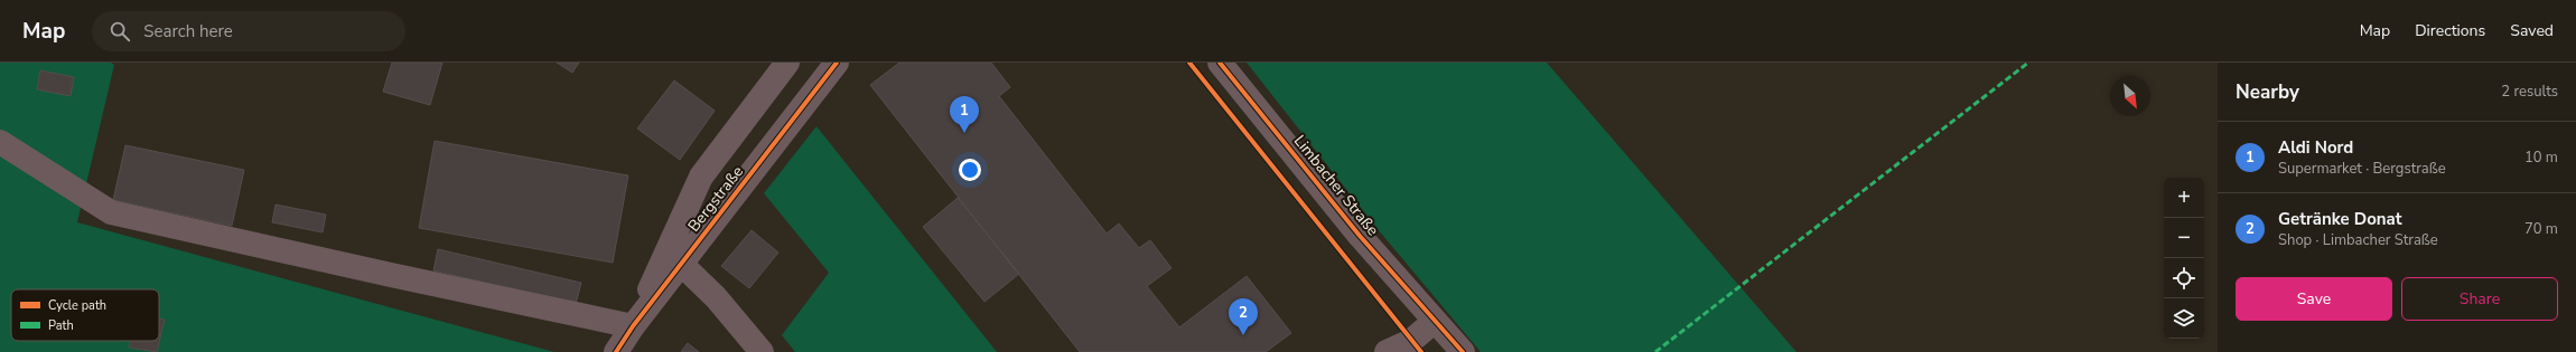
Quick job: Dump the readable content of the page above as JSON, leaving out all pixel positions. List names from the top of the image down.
{
  "streets": {
    "street": ["Limbacher Straße", "Bergstraße"]
  },
  "legend": ["Cycle path", "Path"],
  "north": "bottom right",
  "page": {
    "header": "Map",
    "search": "Search here",
    "nav": ["Map", "Directions", "Saved"],
    "heading": ["Nearby", "2 results"],
    "pins": ["1", "2"],
    "list": [
      {
        "mark": "1",
        "name": "Aldi Nord",
        "note": "Supermarket · Bergstraße",
        "value": "10 m"
      },
      {
        "mark": "2",
        "name": "Getränke Donat",
        "note": "Shop · Limbacher Straße",
        "value": "70 m"
      }
    ],
    "map_buttons": ["+", "−"],
    "buttons": ["Save", "Share"]
  }
}
